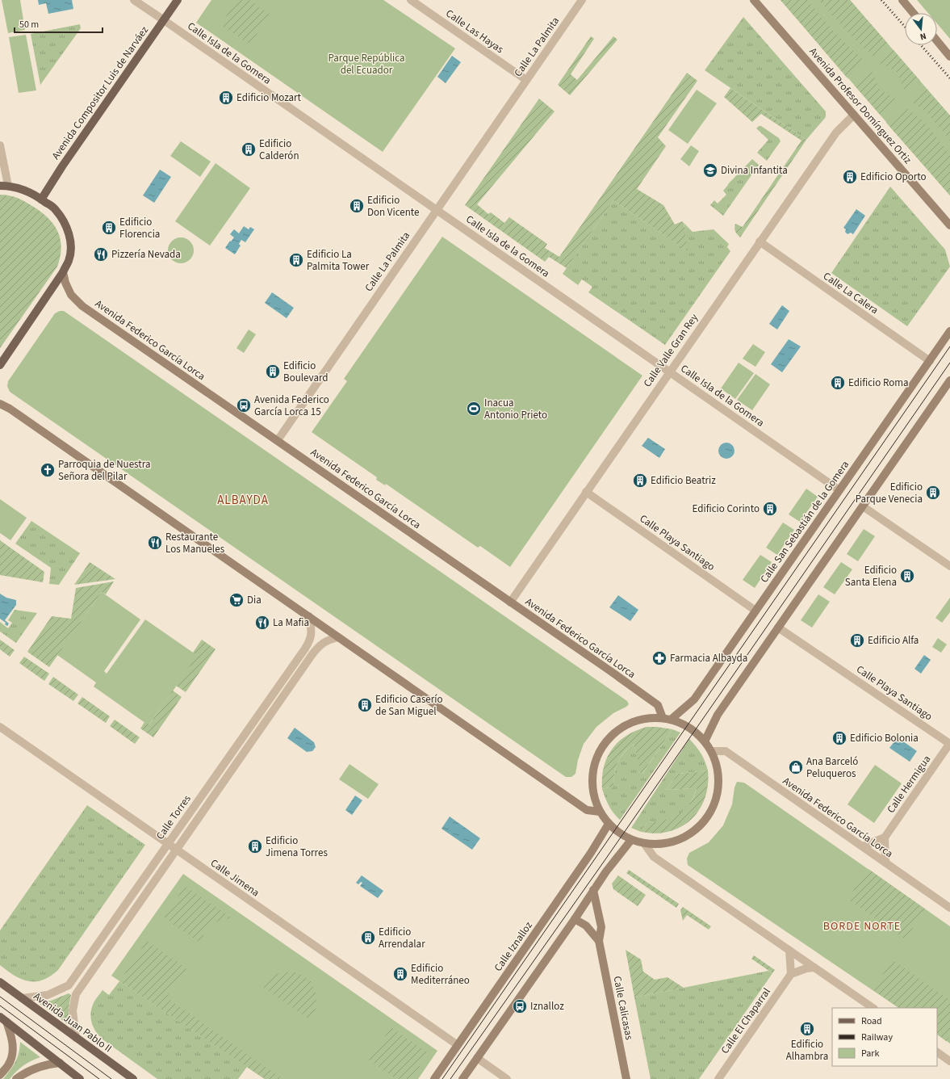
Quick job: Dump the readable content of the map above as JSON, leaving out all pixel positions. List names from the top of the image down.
{
  "streets": {
    "main road": [
      "Avenida Compositor Luis de Narváez",
      "Avenida Profesor Domínguez Ortiz",
      "Avenida Federico García Lorca",
      "Calle San Sebastián de la Gomera",
      "Calle Iznalloz",
      "Calle Calicasas",
      "Avenida Juan Pablo II"
    ],
    "street": [
      "Calle Las Hayas",
      "Calle La Palmita",
      "Calle Isla de la Gomera",
      "Calle La Calera",
      "Calle Valle Gran Rey",
      "Calle Playa Santiago",
      "Calle Hermigua",
      "Calle Torres",
      "Calle Jimena",
      "Calle El Chaparral"
    ]
  },
  "crossings": [
    ["Calle Las Hayas", "Calle La Palmita"],
    ["Calle La Palmita", "Calle Isla de la Gomera"],
    ["Calle La Palmita", "Avenida Federico García Lorca"],
    ["Calle Isla de la Gomera", "Avenida Compositor Luis de Narváez"],
    ["Calle Isla de la Gomera", "Calle Valle Gran Rey"],
    ["Calle Isla de la Gomera", "Calle San Sebastián de la Gomera"],
    ["Avenida Profesor Domínguez Ortiz", "Calle Valle Gran Rey"],
    ["Calle La Calera", "Calle Valle Gran Rey"],
    ["Calle La Calera", "Calle San Sebastián de la Gomera"],
    ["Avenida Federico García Lorca", "Calle Valle Gran Rey"],
    ["Avenida Federico García Lorca", "Calle San Sebastián de la Gomera"],
    ["Calle Valle Gran Rey", "Calle Playa Santiago"],
    ["Calle San Sebastián de la Gomera", "Calle Playa Santiago"],
    ["Calle Playa Santiago", "Calle Hermigua"],
    ["Calle Torres", "Calle Jimena"],
    ["Calle Torres", "Avenida Juan Pablo II"],
    ["Calle Jimena", "Calle Iznalloz"]
  ],
  "districts": ["ALBAYDA", "BORDE NORTE"],
  "parks": ["Parque República del Ecuador"],
  "places": {
    "building": [
      "Edificio Mozart",
      "Edificio Calderón",
      "Edificio Oporto",
      "Edificio Don Vicente",
      "Edificio Florencia",
      "Edificio La Palmita Tower",
      "Edificio Boulevard",
      "Edificio Roma",
      "Edificio Beatriz",
      "Edificio Parque Venecia",
      "Edificio Corinto",
      "Edificio Santa Elena",
      "Edificio Alfa",
      "Edificio Caserío de San Miguel",
      "Edificio Bolonia",
      "Edificio Jimena Torres",
      "Edificio Arrendalar",
      "Edificio Mediterráneo",
      "Edificio Alhambra"
    ],
    "school or university": ["Divina Infantita"],
    "restaurant": ["Pizzería Nevada", "Restaurante Los Manueles", "La Mafia"],
    "bus stop": ["Avenida Federico García Lorca 15", "Iznalloz"],
    "sports": ["Inacua Antonio Prieto"],
    "church": ["Parroquia de Nuestra Señora del Pilar"],
    "supermarket": ["Dia"],
    "pharmacy": ["Farmacia Albayda"],
    "shop": ["Ana Barceló Peluqueros"]
  },
  "legend": ["Road", "Railway", "Park"],
  "scale_bar": "50 m",
  "north": "bottom"
}
